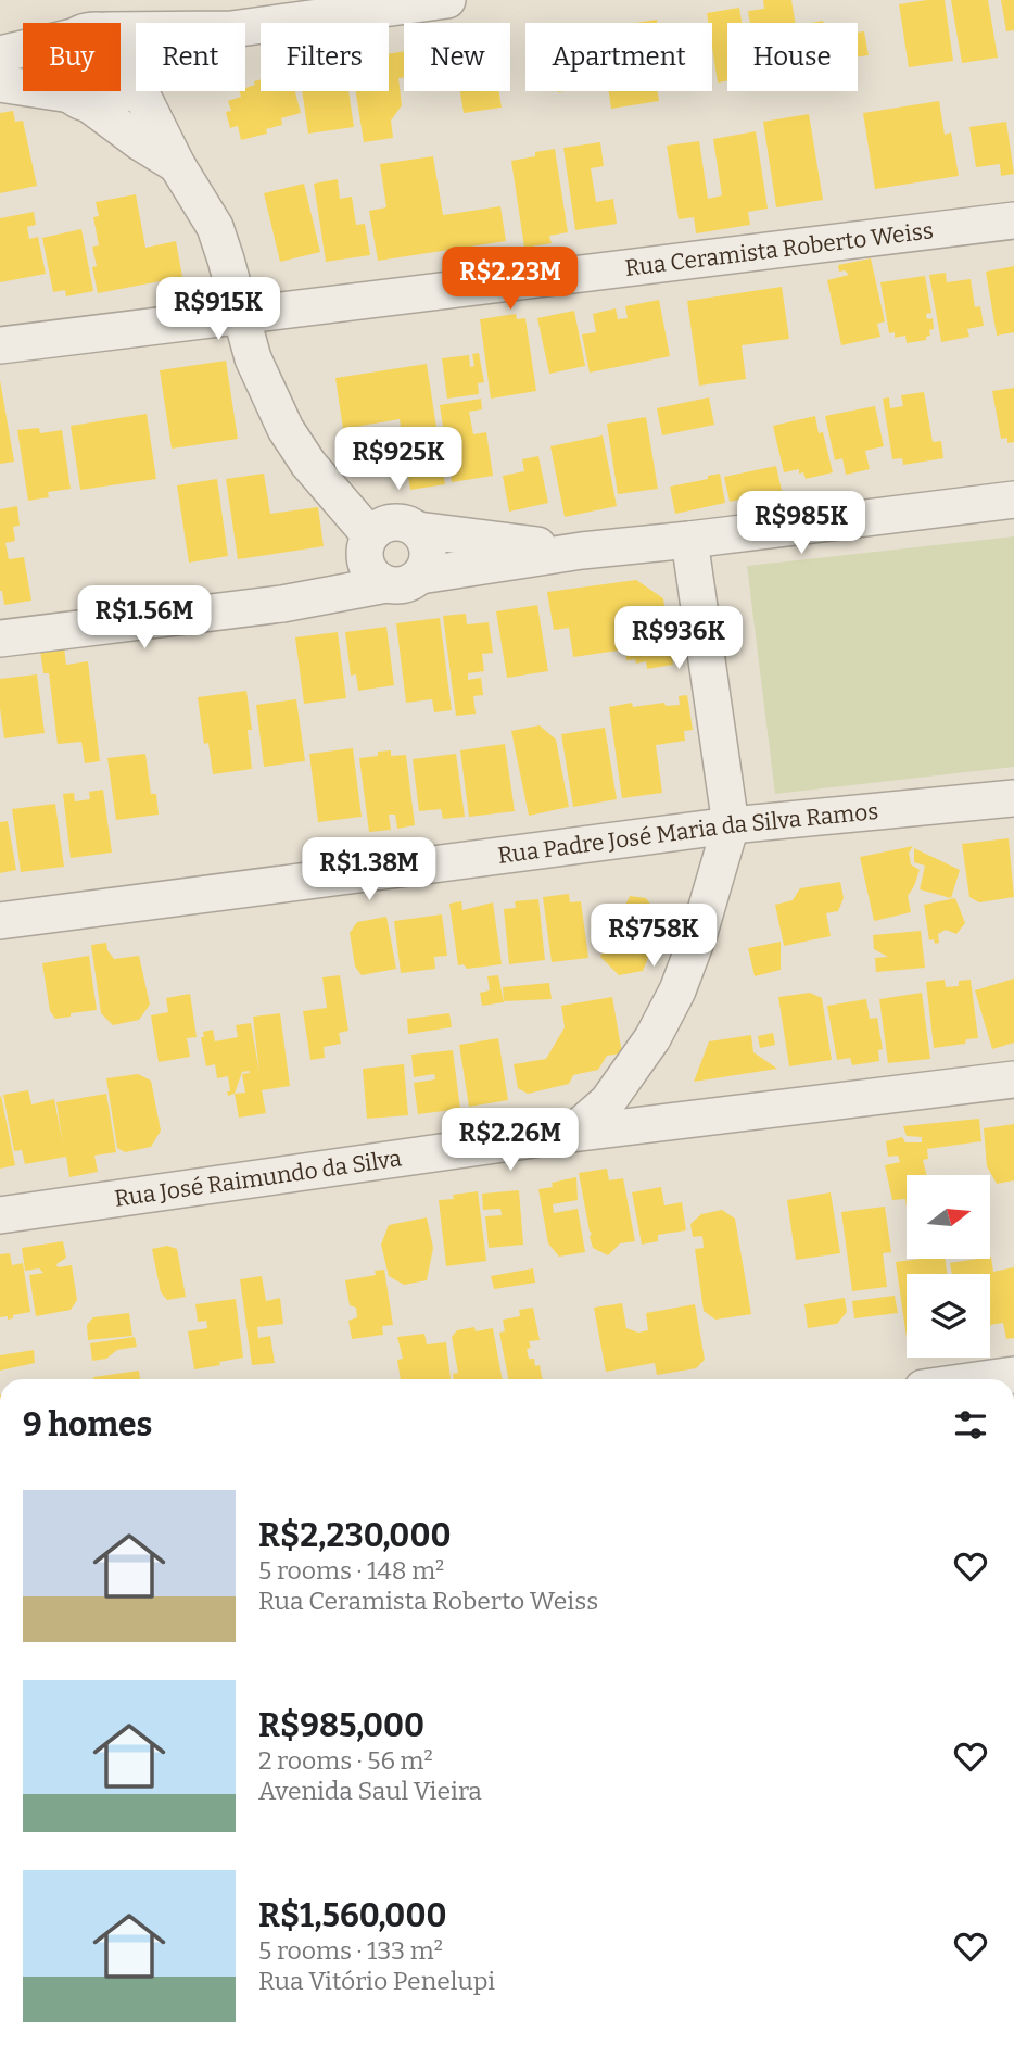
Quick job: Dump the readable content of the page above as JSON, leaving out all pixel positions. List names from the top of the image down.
{
  "streets": {
    "street": ["Rua Ceramista Roberto Weiss", "Rua Padre José Maria da Silva Ramos", "Rua José Raimundo da Silva"]
  },
  "north": "right",
  "page": {
    "chip": [
      "Buy",
      "Rent",
      "Filters",
      "New",
      "Apartment",
      "House"
    ],
    "price": [
      "R$2.23M",
      "R$915K",
      "R$925K",
      "R$985K",
      "R$1.56M",
      "R$936K",
      "R$1.38M",
      "R$758K",
      "R$2.26M"
    ],
    "heading": "9 homes",
    "list": [
      {
        "name": "R$2,230,000",
        "note": "5 rooms · 148 m² · Rua Ceramista Roberto Weiss"
      },
      {
        "name": "R$985,000",
        "note": "2 rooms · 56 m² · Avenida Saul Vieira"
      },
      {
        "name": "R$1,560,000",
        "note": "5 rooms · 133 m² · Rua Vitório Penelupi"
      }
    ]
  }
}
